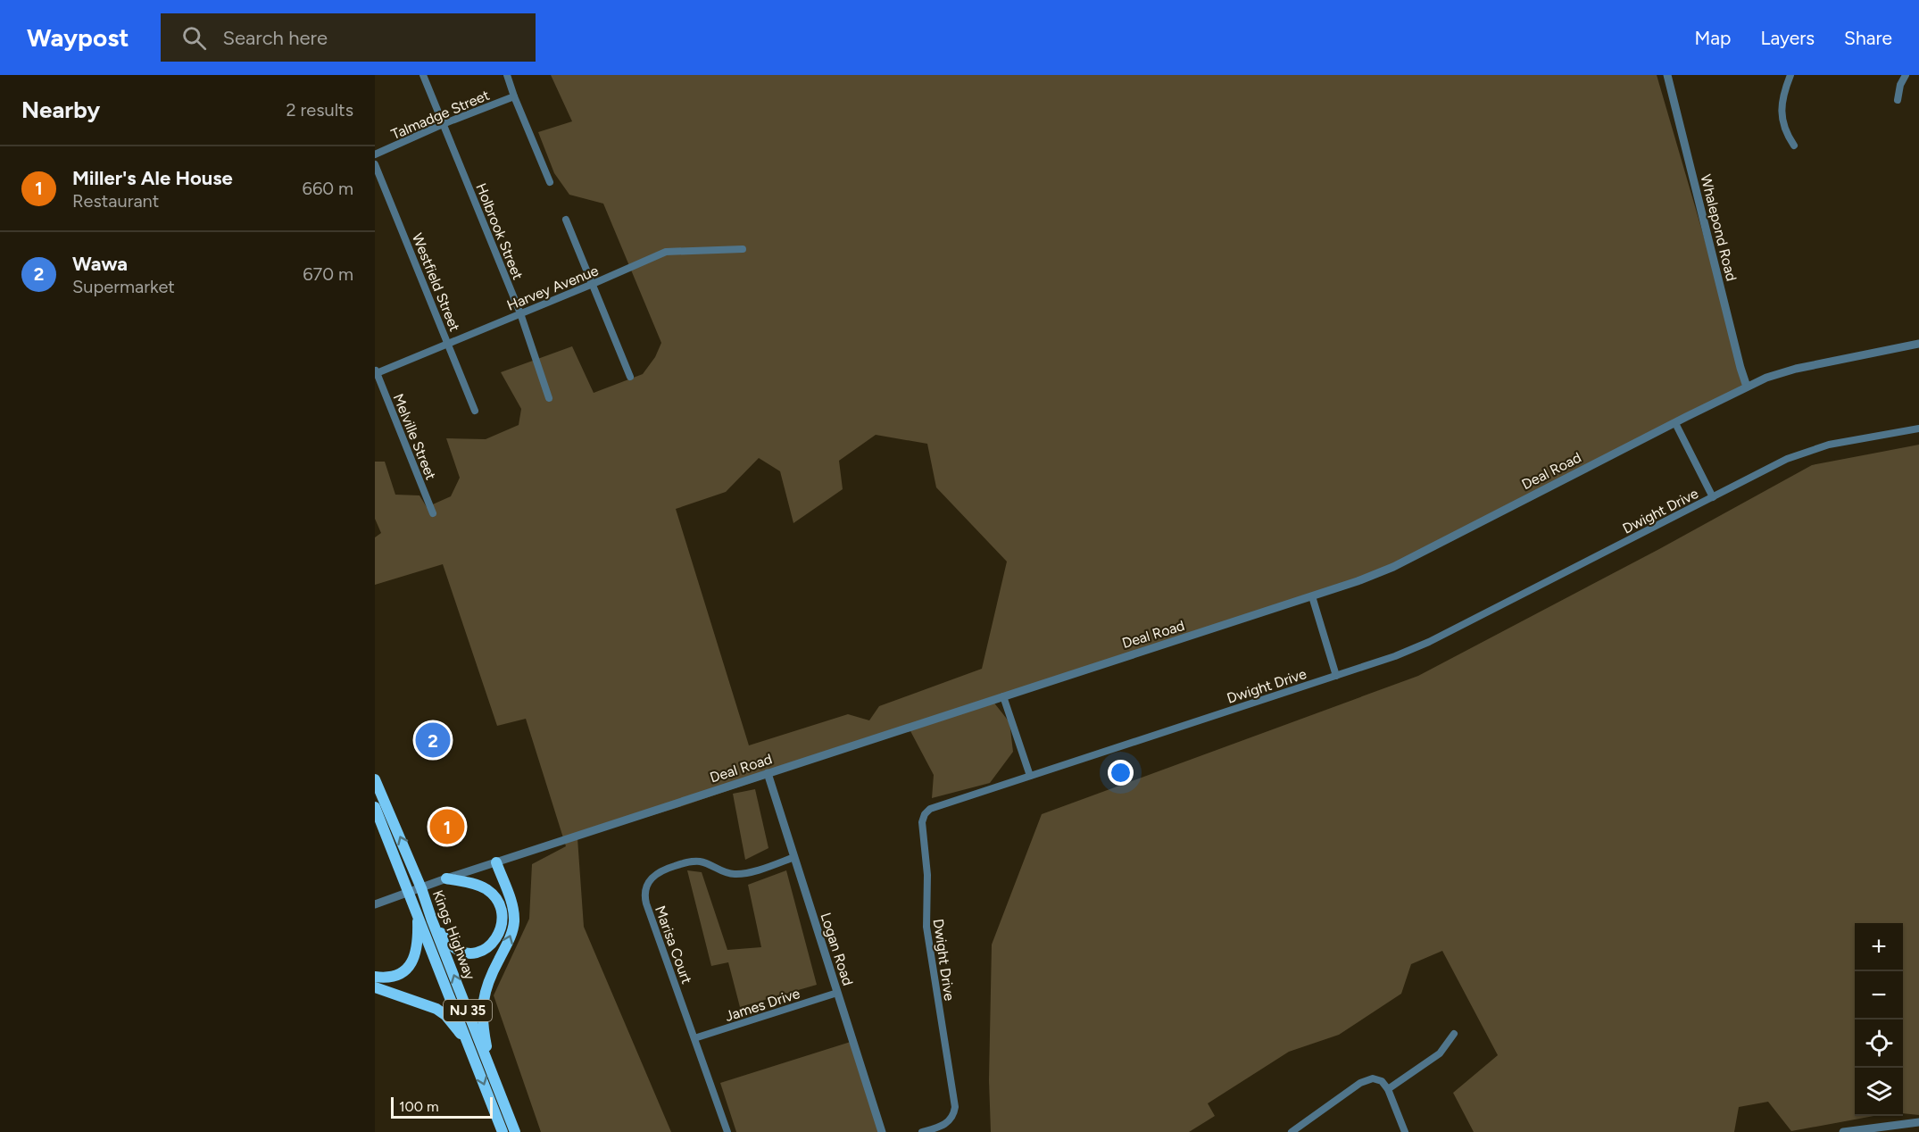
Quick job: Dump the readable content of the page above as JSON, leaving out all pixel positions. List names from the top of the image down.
{
  "streets": {
    "main road": ["Kings Highway", "NJ 35"],
    "street": [
      "Talmadge Street",
      "Whalepond Road",
      "Holbrook Street",
      "Westfield Street",
      "Harvey Avenue",
      "Melville Street",
      "Deal Road",
      "Dwight Drive",
      "Marisa Court",
      "Logan Road",
      "James Drive"
    ]
  },
  "crossings": [
    ["Talmadge Street", "Holbrook Street"],
    ["Whalepond Road", "Deal Road"],
    ["Holbrook Street", "Harvey Avenue"],
    ["Westfield Street", "Harvey Avenue"],
    ["Harvey Avenue", "Melville Street"],
    ["Deal Road", "Kings Highway"],
    ["Deal Road", "Logan Road"],
    ["Marisa Court", "Logan Road"],
    ["Marisa Court", "James Drive"],
    ["Logan Road", "James Drive"]
  ],
  "scale_bar": "100 m",
  "page": {
    "header": "Waypost",
    "search": "Search here",
    "nav": ["Map", "Layers", "Share"],
    "heading": ["Nearby", "2 results"],
    "list": [
      {
        "mark": "1",
        "name": "Miller's Ale House",
        "note": "Restaurant",
        "value": "660 m"
      },
      {
        "mark": "2",
        "name": "Wawa",
        "note": "Supermarket",
        "value": "670 m"
      }
    ],
    "pins": ["2", "1"],
    "map_buttons": ["+", "−"],
    "scale": "100 m"
  }
}
